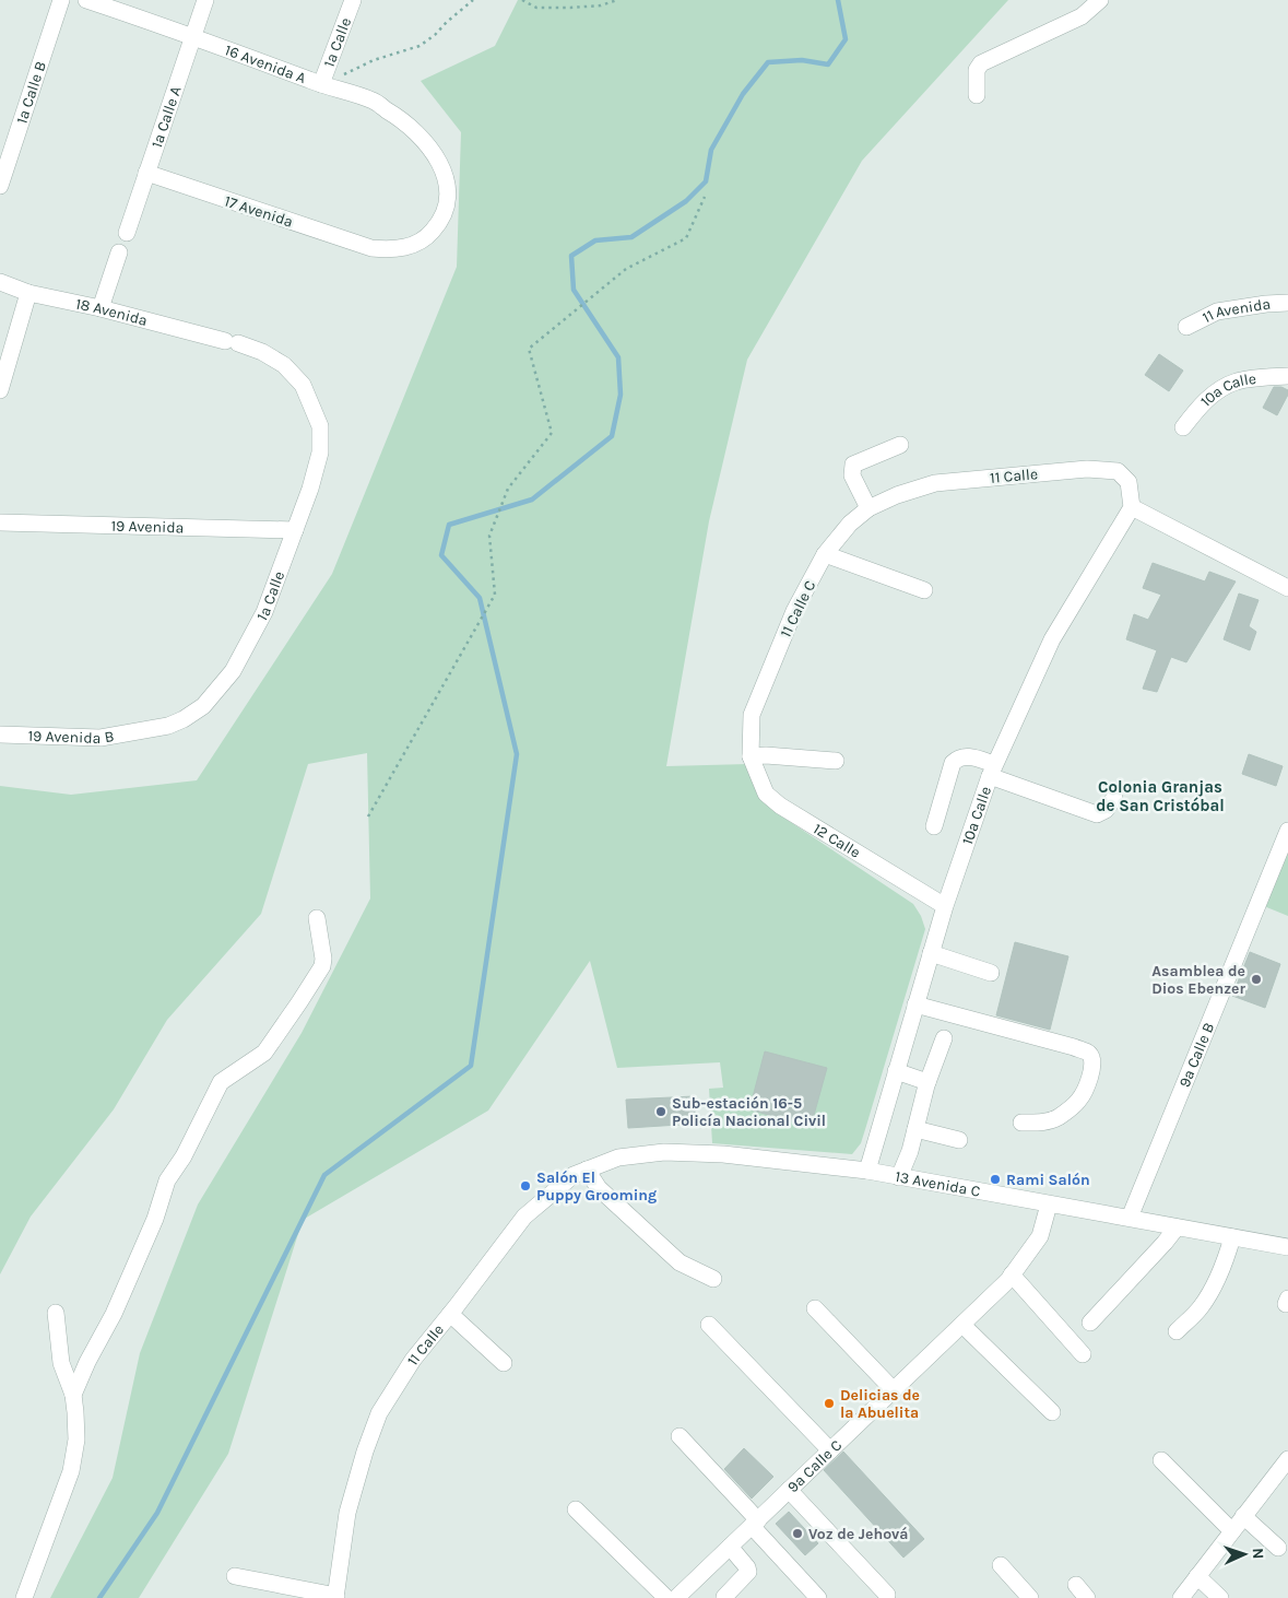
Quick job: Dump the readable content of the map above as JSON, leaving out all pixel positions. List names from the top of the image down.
{
  "streets": {
    "street": [
      "1a Calle",
      "16 Avenida A",
      "1a Calle B",
      "1a Calle A",
      "17 Avenida",
      "18 Avenida",
      "11 Avenida",
      "10a Calle",
      "11 Calle",
      "19 Avenida",
      "11 Calle C",
      "19 Avenida B",
      "12 Calle",
      "9a Calle B",
      "13 Avenida C",
      "9a Calle C"
    ]
  },
  "crossings": [
    ["1a Calle", "16 Avenida A"],
    ["1a Calle", "18 Avenida"],
    ["1a Calle", "19 Avenida"],
    ["1a Calle", "19 Avenida B"],
    ["16 Avenida A", "1a Calle A"],
    ["16 Avenida A", "17 Avenida"],
    ["1a Calle A", "17 Avenida"],
    ["10a Calle", "11 Calle"],
    ["10a Calle", "12 Calle"],
    ["10a Calle", "13 Avenida C"],
    ["11 Calle", "11 Calle C"],
    ["11 Calle", "13 Avenida C"],
    ["11 Calle C", "12 Calle"],
    ["9a Calle B", "13 Avenida C"],
    ["13 Avenida C", "9a Calle C"]
  ],
  "districts": ["Colonia Granjas de San Cristóbal"],
  "places": [
    "Asamblea de Dios Ebenzer",
    "Sub-estación 16-5 Policía Nacional Civil",
    "Rami Salón",
    "Salón El Puppy Grooming",
    "Delicias de la Abuelita",
    "Voz de Jehová"
  ],
  "north": "right"
}
